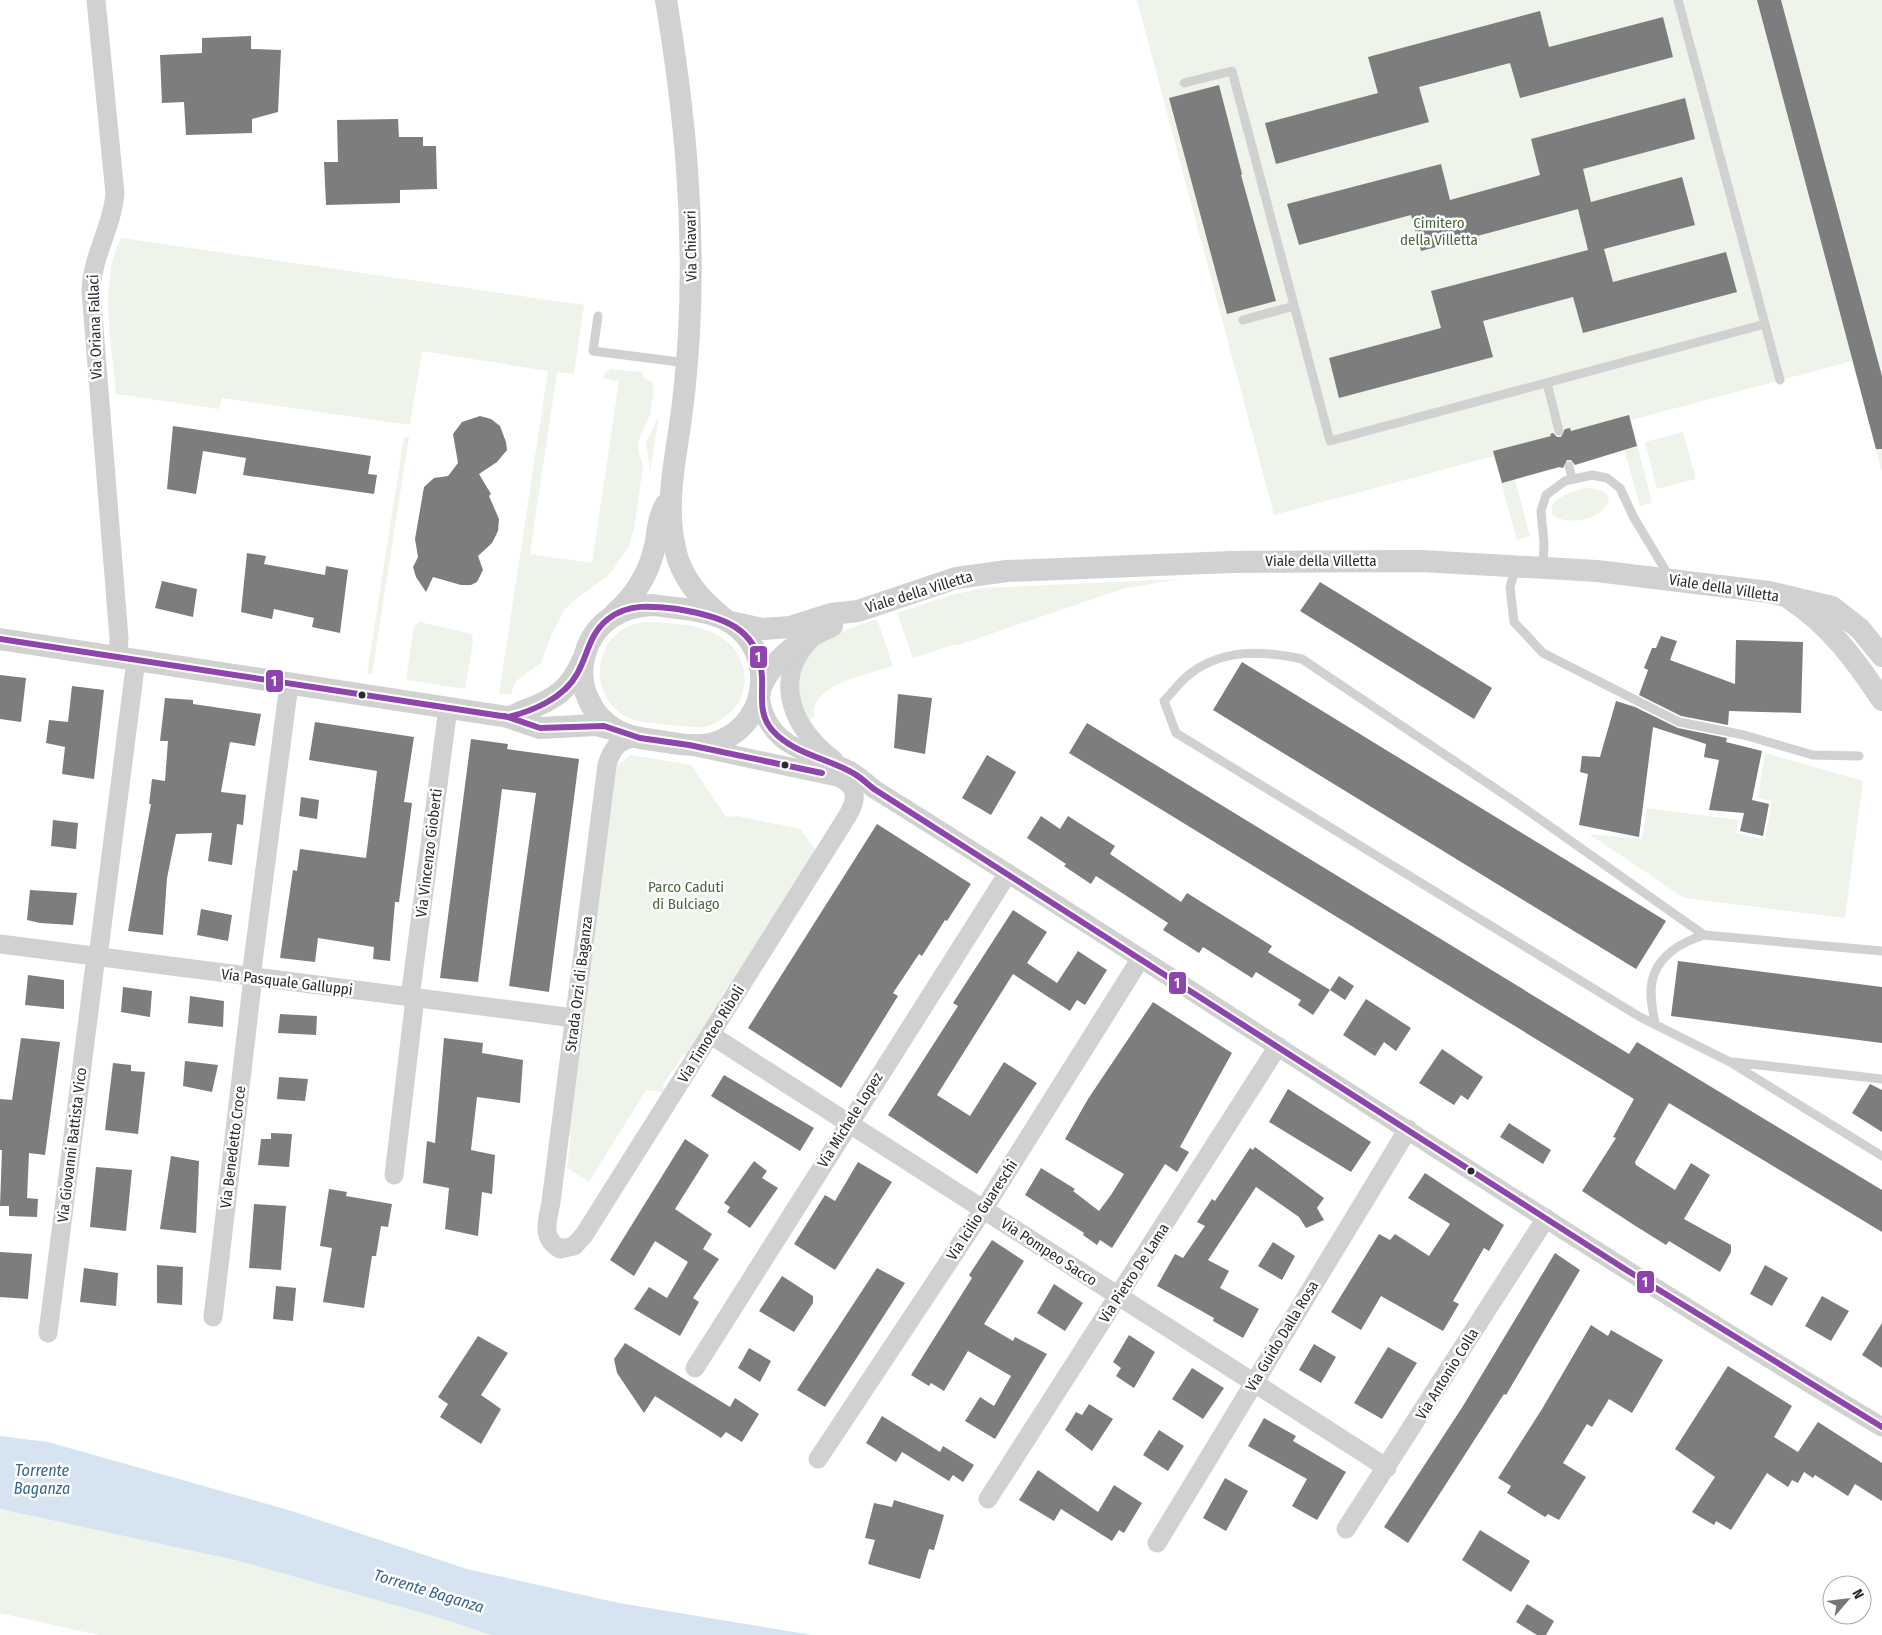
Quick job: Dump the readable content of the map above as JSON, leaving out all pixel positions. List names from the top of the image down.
{
  "streets": {
    "street": [
      "Via Chiavari",
      "Via Oriana Fallaci",
      "Viale della Villetta",
      "Via Vincenzo Gioberti",
      "Via Pasquale Galluppi",
      "Strada Orzi di Baganza",
      "Via Timoteo Riboli",
      "Via Michele Lopez",
      "Via Giovanni Battista Vico",
      "Via Benedetto Croce",
      "Via Icilio Guareschi",
      "Via Pompeo Sacco",
      "Via Pietro De Lama",
      "Via Guido Dalla Rosa",
      "Via Antonio Colla"
    ]
  },
  "crossings": [
    ["Via Chiavari", "Viale della Villetta"],
    ["Via Chiavari", "Strada Orzi di Baganza"],
    ["Via Oriana Fallaci", "Via Giovanni Battista Vico"],
    ["Viale della Villetta", "Strada Orzi di Baganza"],
    ["Via Vincenzo Gioberti", "Via Pasquale Galluppi"],
    ["Via Pasquale Galluppi", "Strada Orzi di Baganza"],
    ["Via Pasquale Galluppi", "Via Giovanni Battista Vico"],
    ["Via Pasquale Galluppi", "Via Benedetto Croce"],
    ["Strada Orzi di Baganza", "Via Timoteo Riboli"],
    ["Via Timoteo Riboli", "Via Pompeo Sacco"],
    ["Via Michele Lopez", "Via Pompeo Sacco"],
    ["Via Icilio Guareschi", "Via Pompeo Sacco"],
    ["Via Pompeo Sacco", "Via Pietro De Lama"],
    ["Via Pompeo Sacco", "Via Guido Dalla Rosa"],
    ["Via Pompeo Sacco", "Via Antonio Colla"]
  ],
  "water": ["Torrente Baganza"],
  "parks": ["Cimitero della Villetta", "Parco Caduti di Bulciago"],
  "lines": ["transit line 1"],
  "north": "top right"
}
